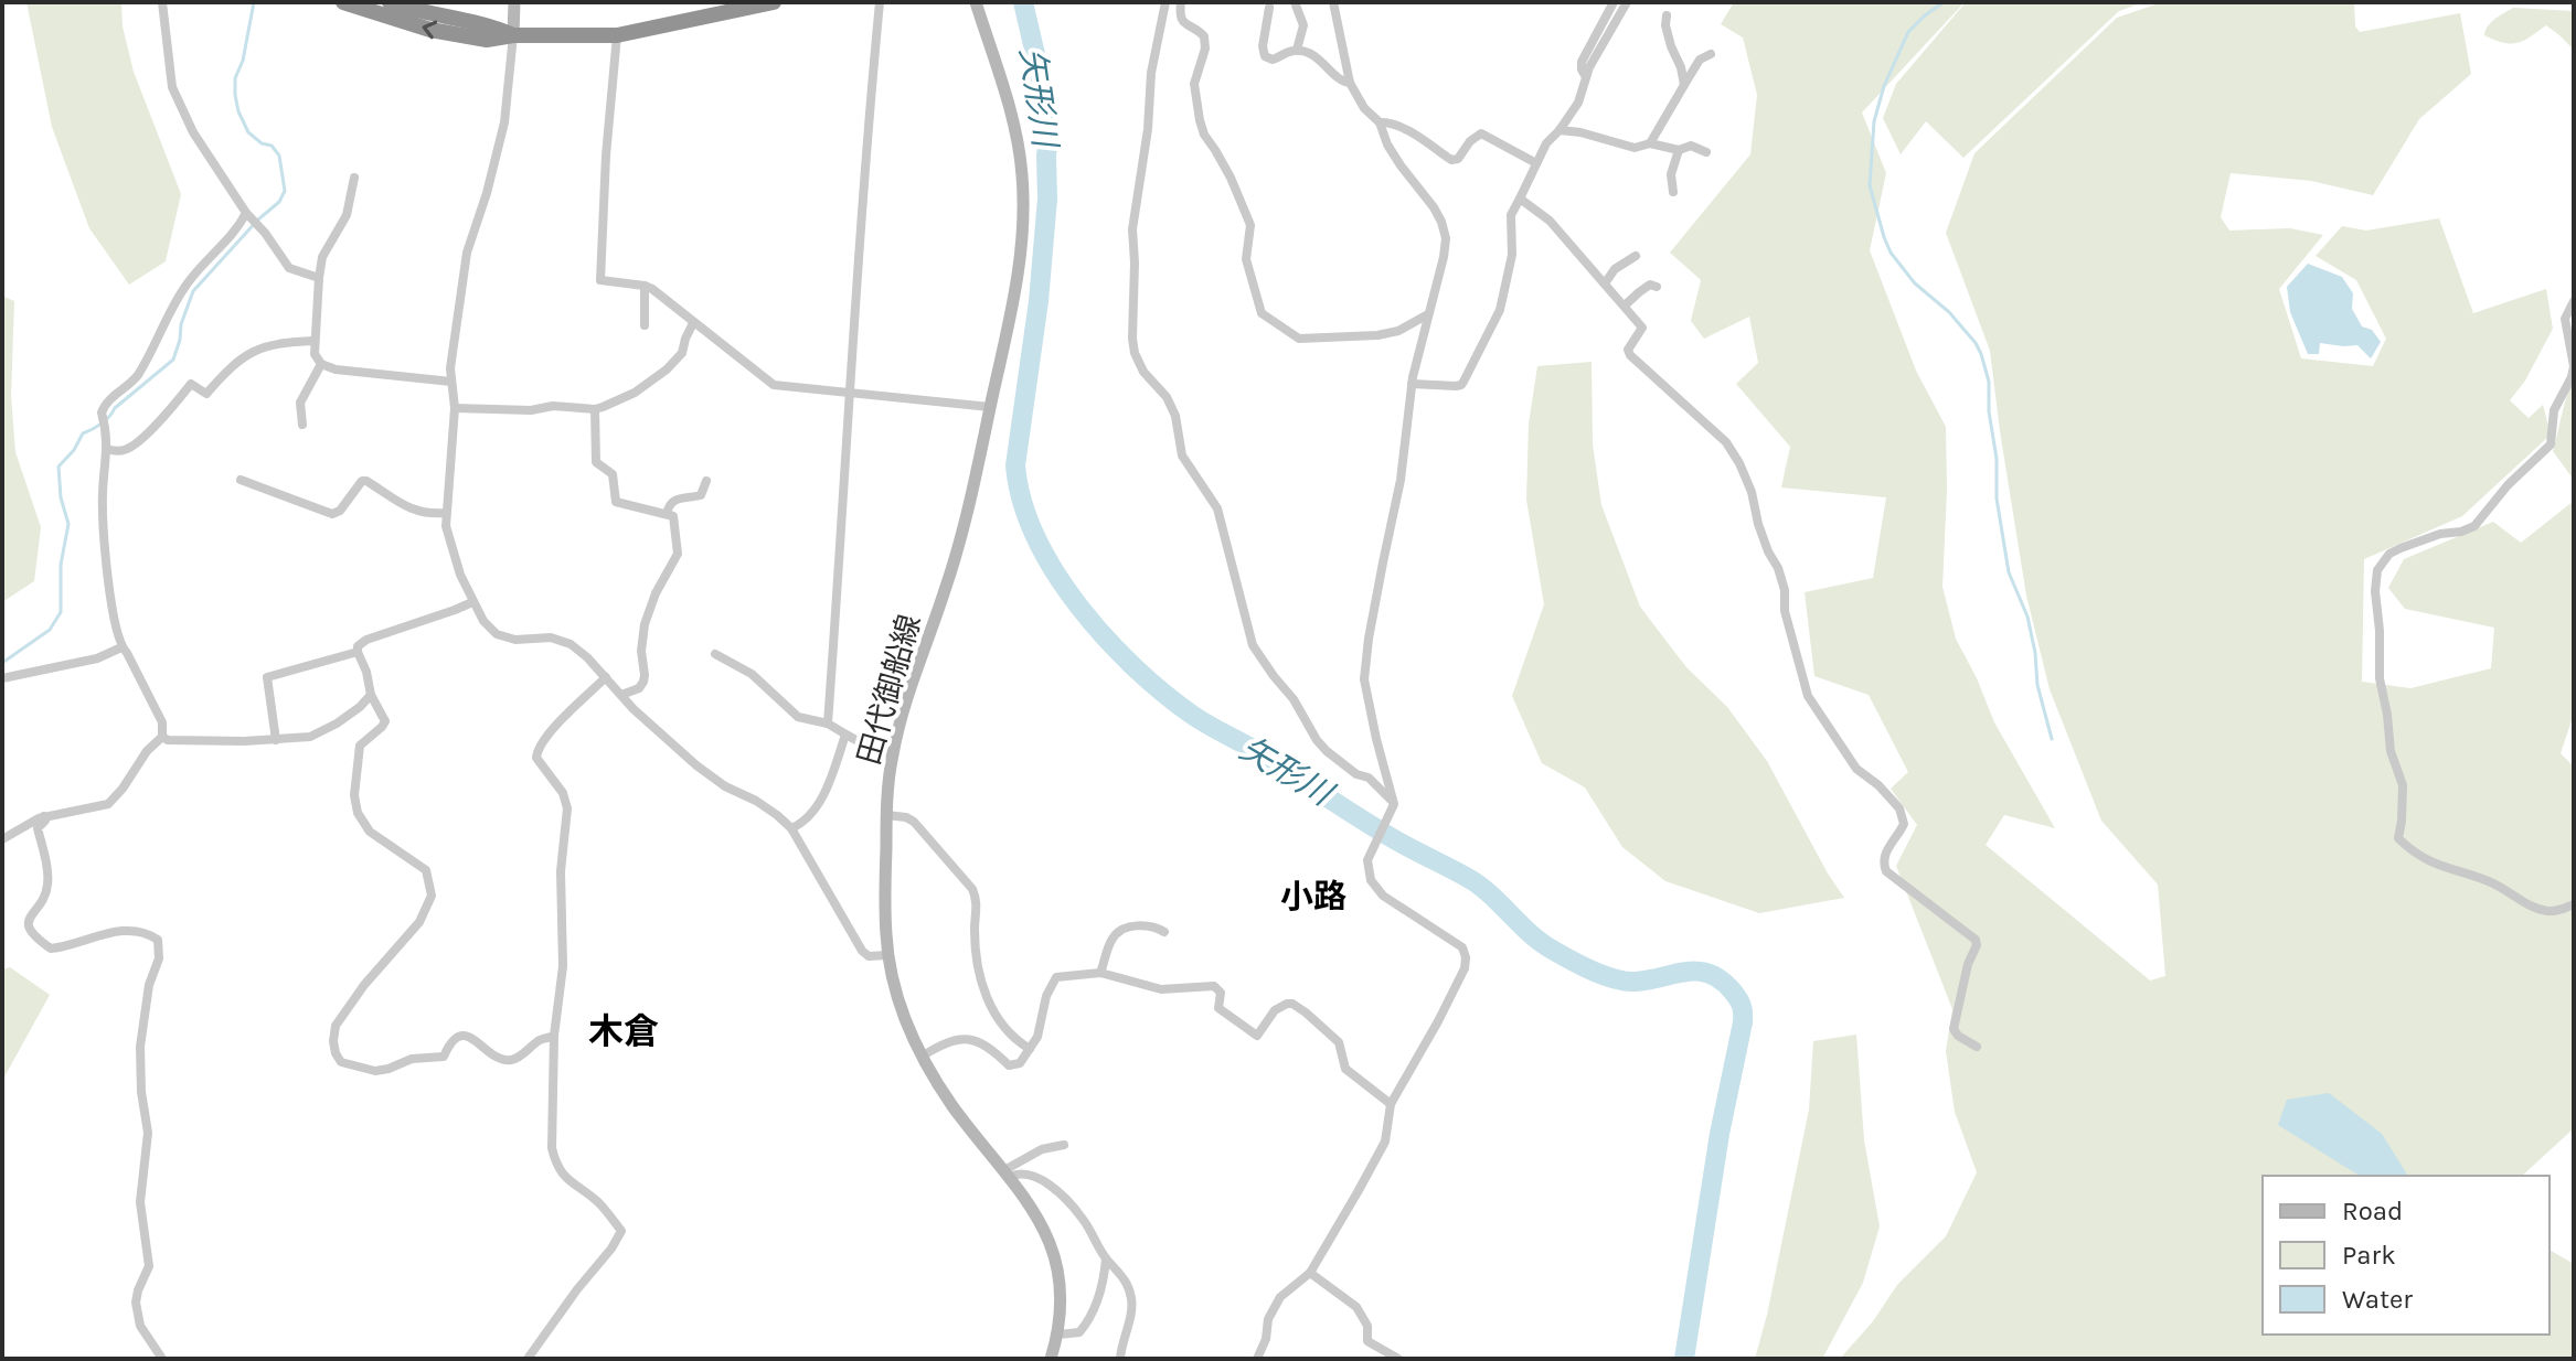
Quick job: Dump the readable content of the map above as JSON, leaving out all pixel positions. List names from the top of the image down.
{
  "streets": {
    "main road": ["田代御船線"]
  },
  "districts": ["小路", "木倉"],
  "water": ["矢形川"],
  "legend": ["Road", "Park", "Water"]
}
